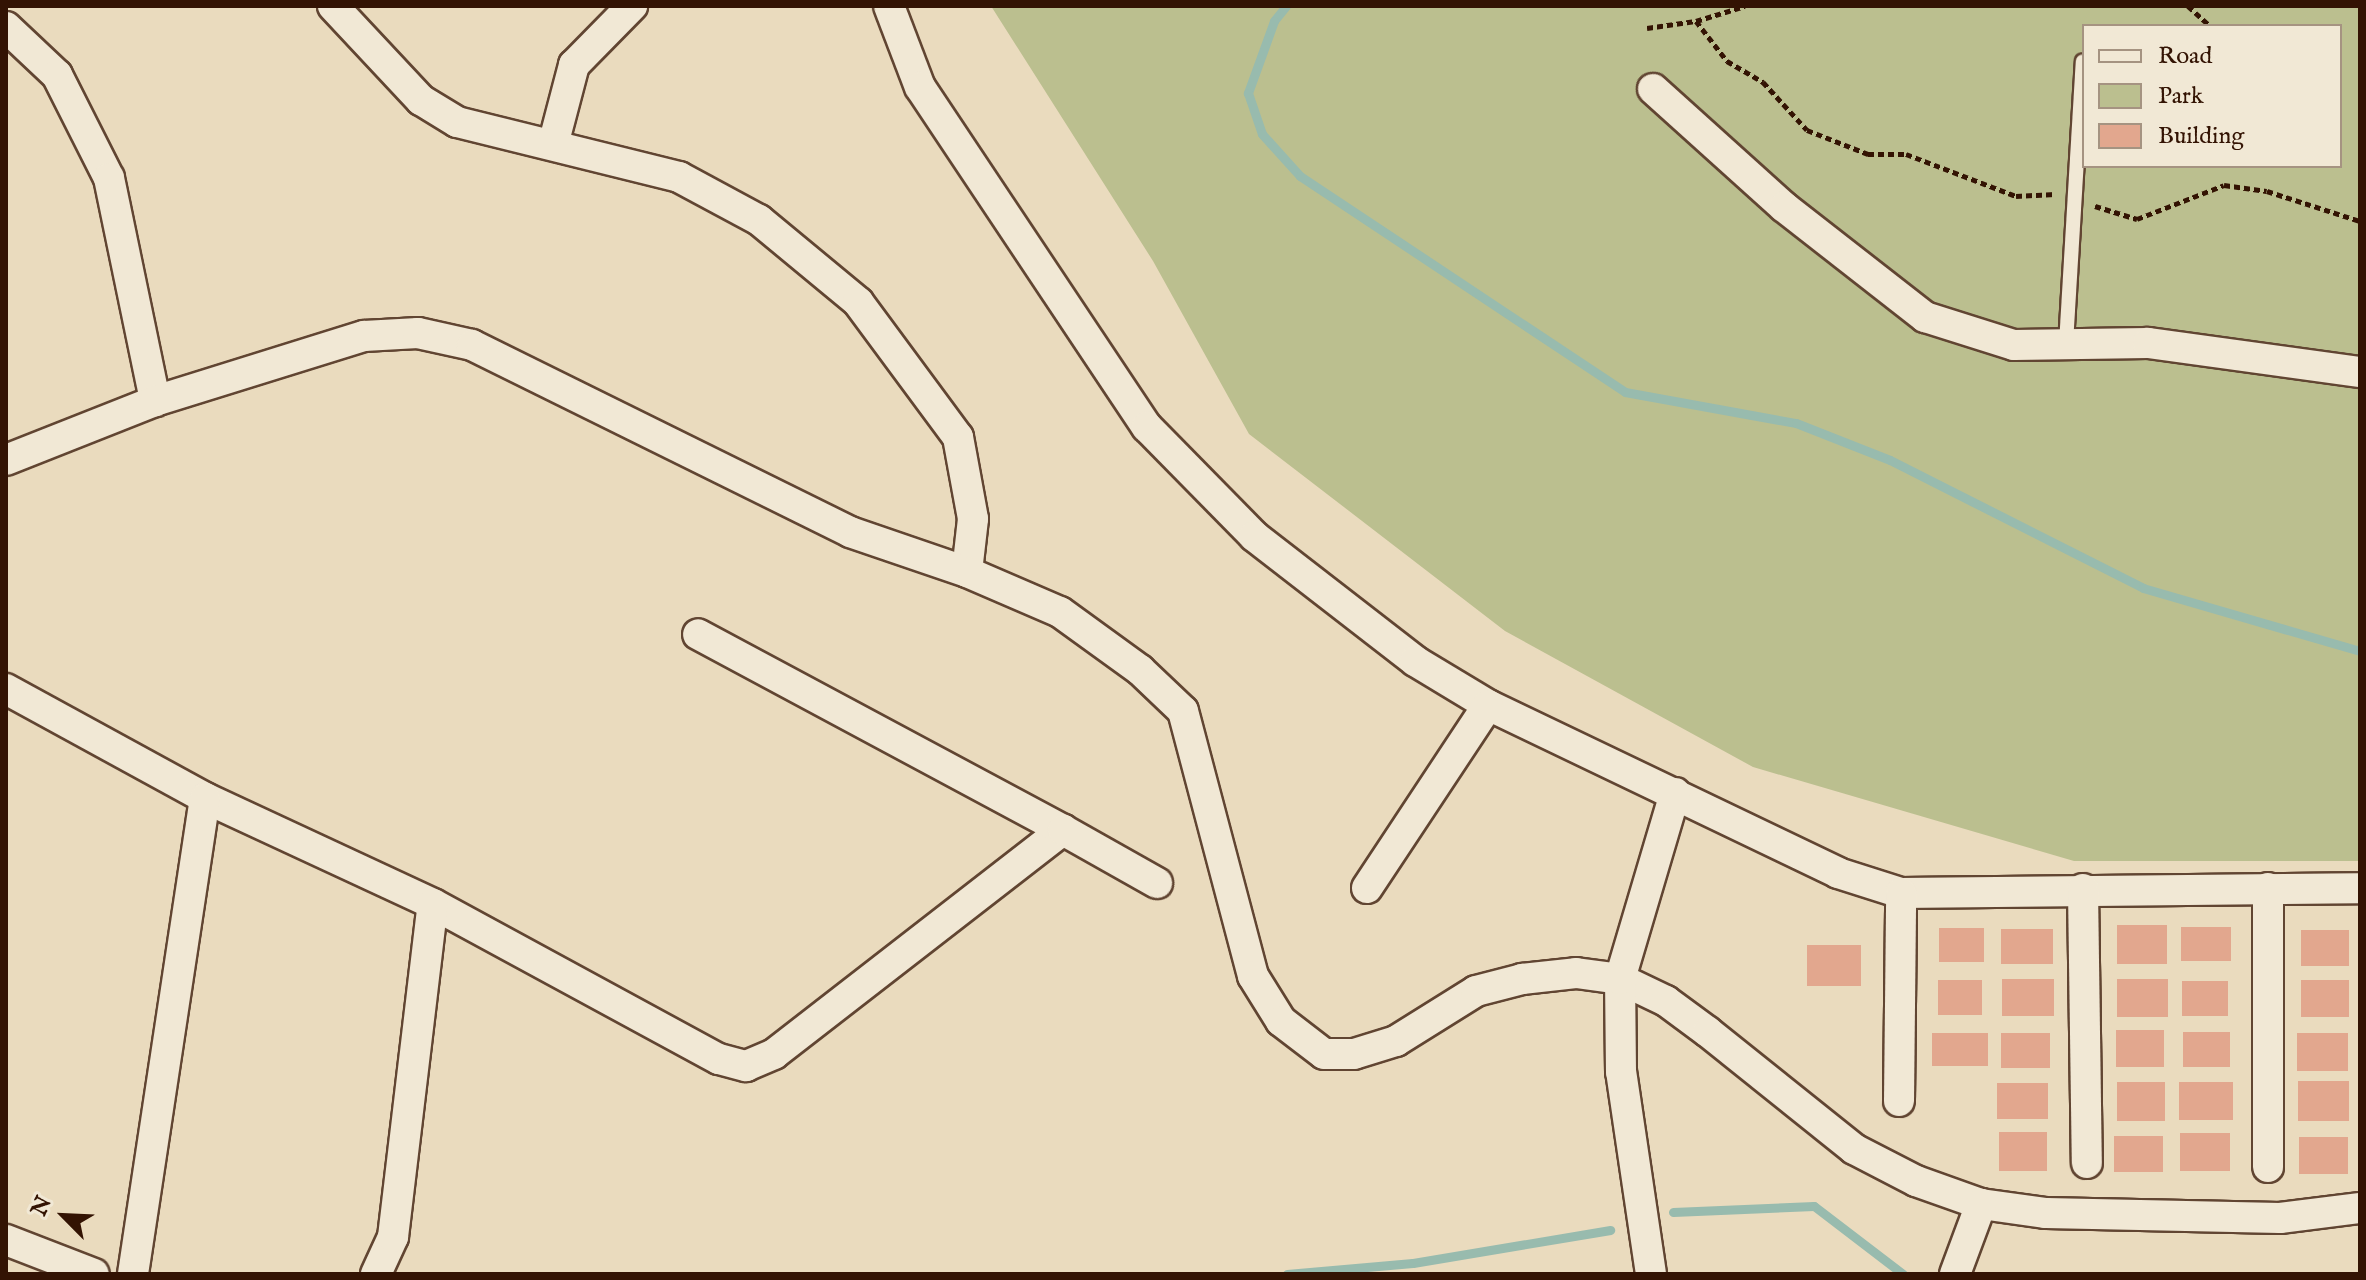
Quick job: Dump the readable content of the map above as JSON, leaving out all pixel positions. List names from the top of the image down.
{
  "legend": ["Road", "Park", "Building"],
  "north": "top left"
}
